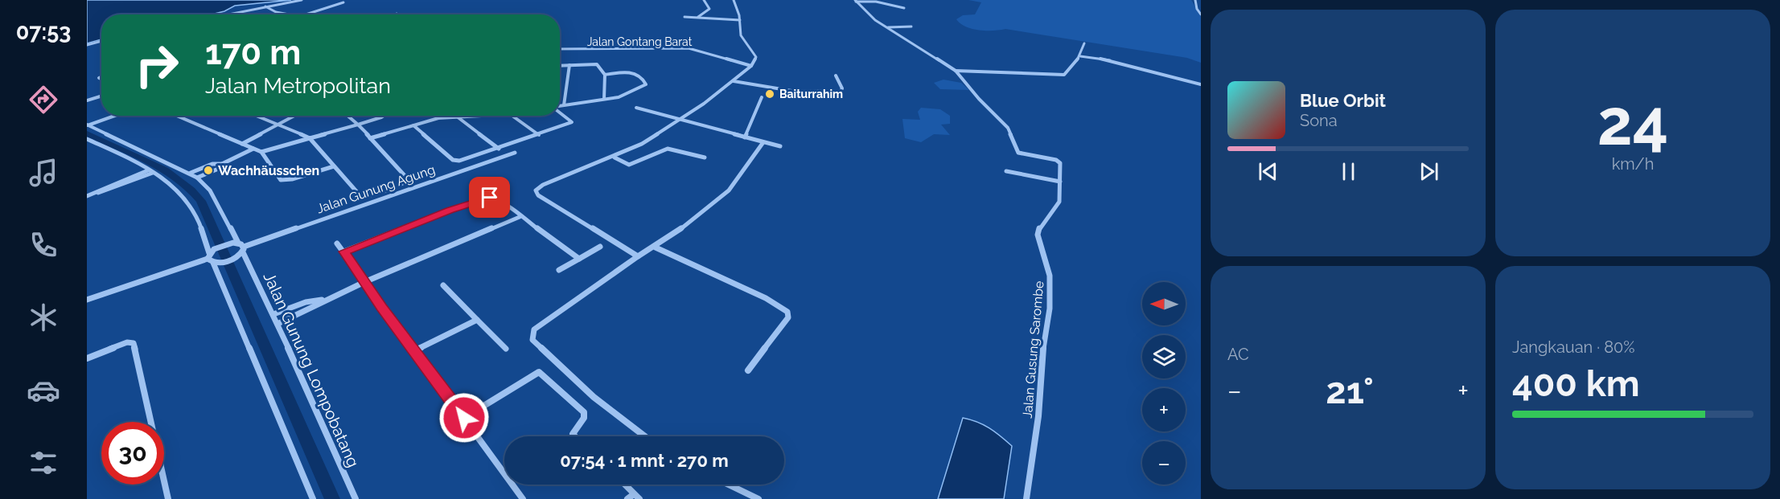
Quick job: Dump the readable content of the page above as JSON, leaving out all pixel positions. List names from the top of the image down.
{
  "streets": {
    "street": [
      "Jalan Gontang Barat",
      "Jalan Gunung Agung",
      "Jalan Gusung Sarombe",
      "Jalan Gunung Lompobatang"
    ]
  },
  "crossings": [
    ["Jalan Gunung Agung", "Jalan Gunung Lompobatang"]
  ],
  "places": ["Baiturrahim", "Wachhäusschen"],
  "north": "left",
  "page": {
    "tabs": "07:53",
    "tile": [
      ["24", "km/h"],
      "AC",
      ["Jangkauan · 80%", "400 km"]
    ],
    "turn": ["170 m", "Jalan Metropolitan"],
    "song": ["Blue Orbit", "Sona"],
    "map_buttons": ["+", "−"],
    "heat": ["−", "21°", "+"],
    "limit": "30",
    "trip": "07:54 · 1 mnt · 270 m"
  }
}
